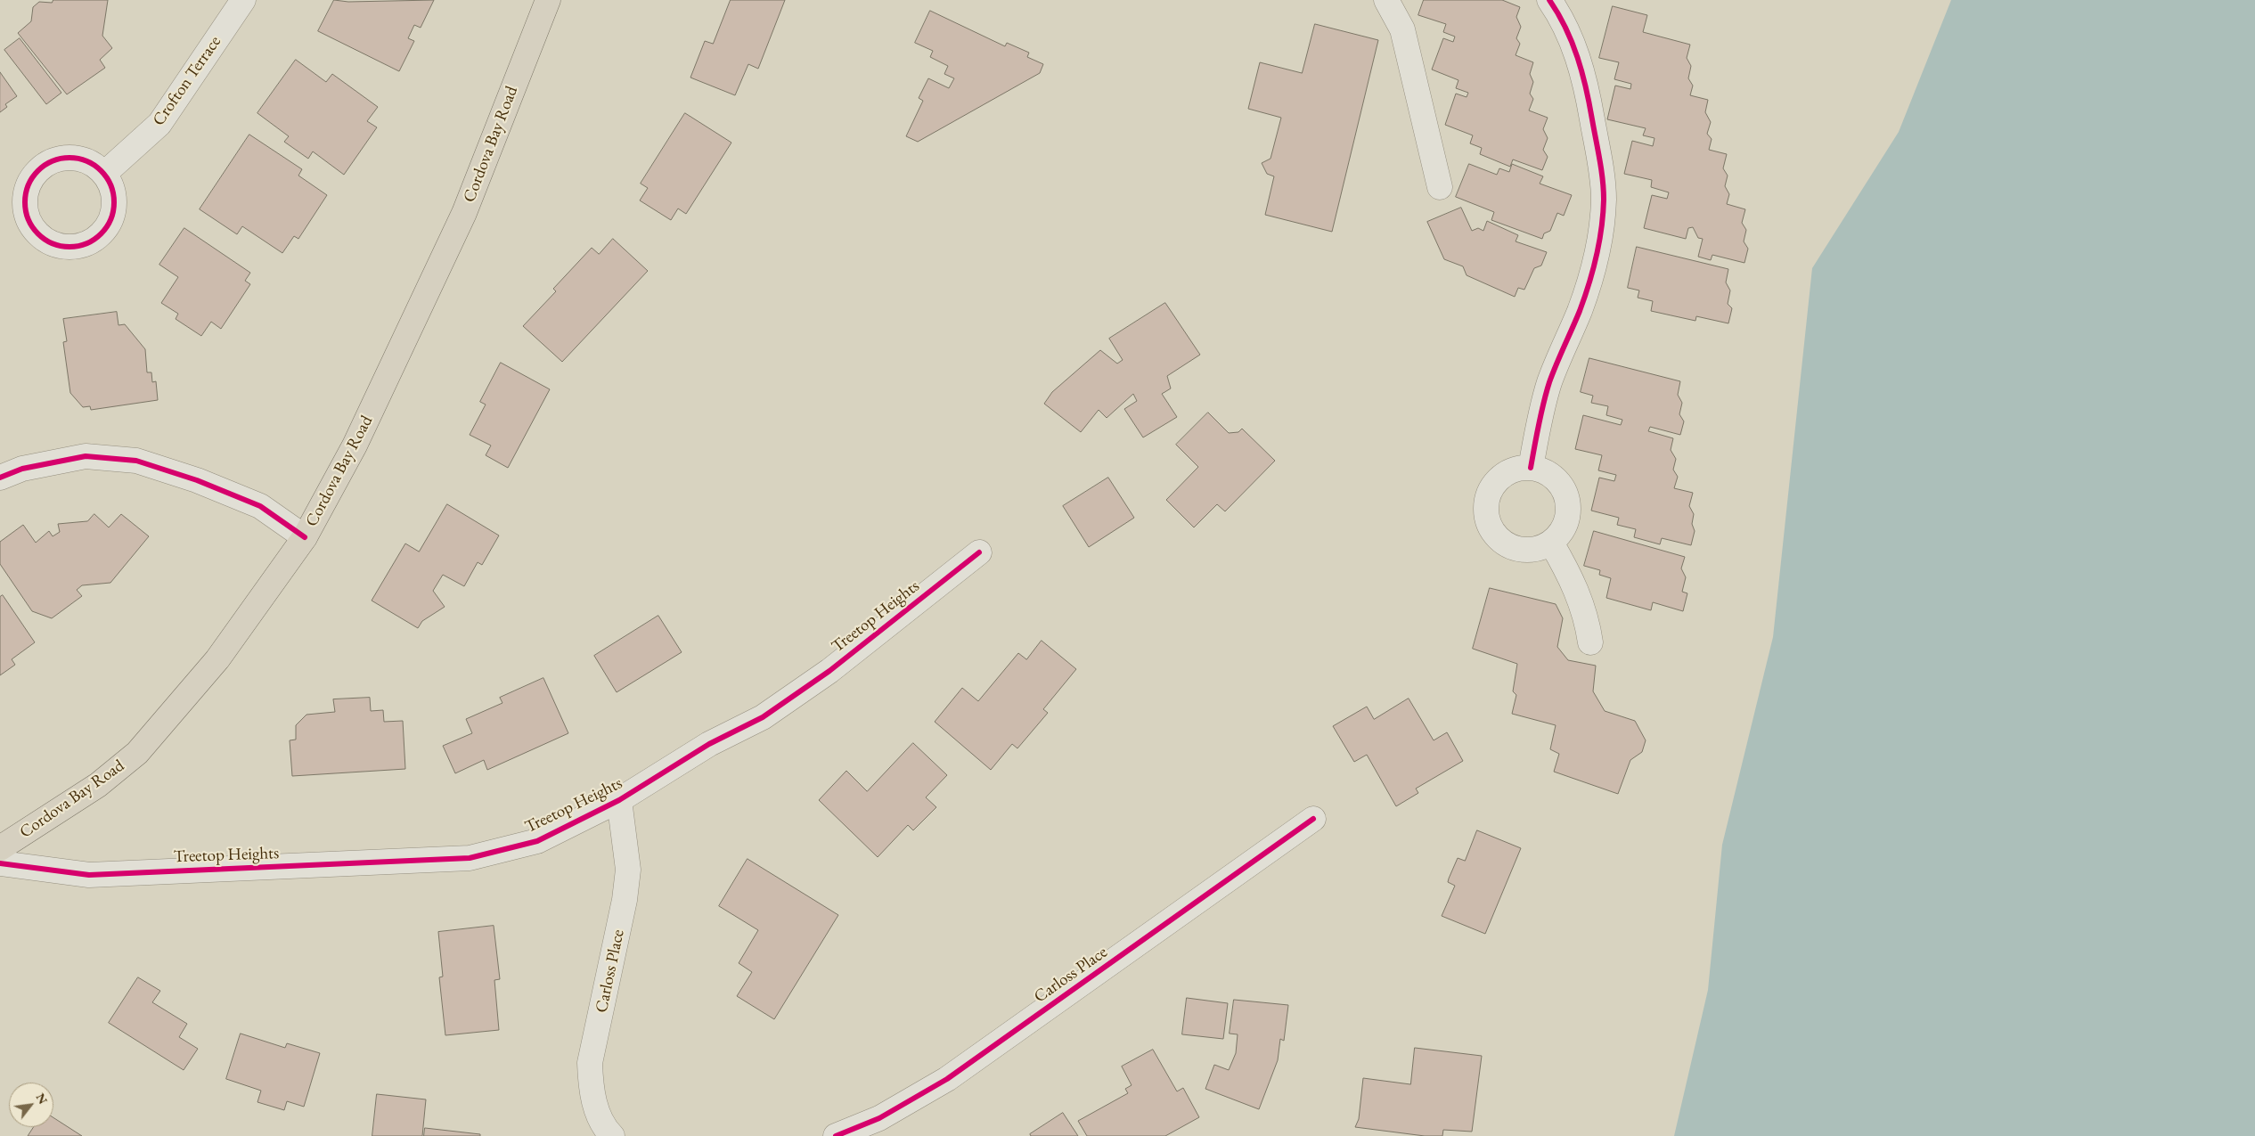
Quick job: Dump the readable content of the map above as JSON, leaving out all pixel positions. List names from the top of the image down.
{
  "streets": {
    "main road": ["Cordova Bay Road"],
    "street": ["Crofton Terrace", "Treetop Heights", "Carloss Place"]
  },
  "crossings": [
    ["Treetop Heights", "Carloss Place"]
  ],
  "north": "top right"
}
